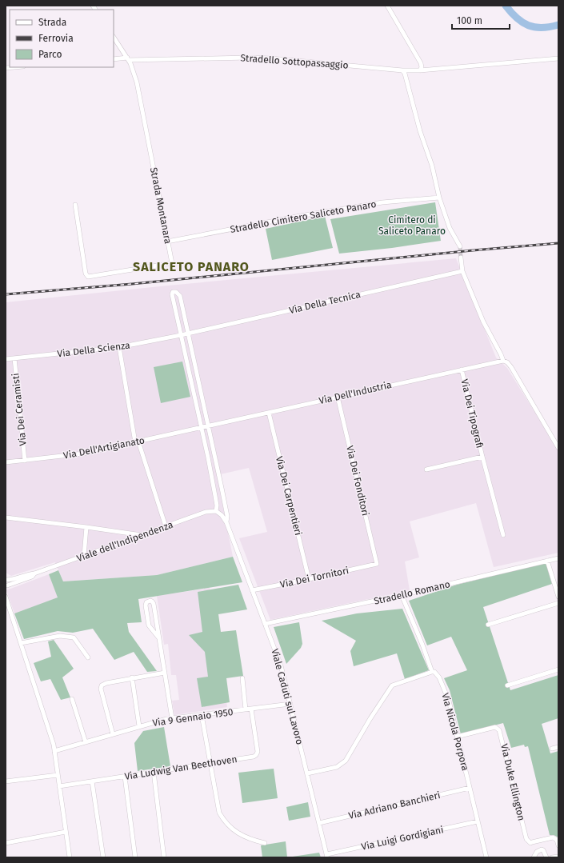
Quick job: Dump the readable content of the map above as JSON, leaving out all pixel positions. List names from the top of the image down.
{
  "streets": {
    "street": [
      "Stradello Sottopassaggio",
      "Strada Montanara",
      "Stradello Cimitero Saliceto Panaro",
      "Via Della Tecnica",
      "Via Della Scienza",
      "Via Dell'Industria",
      "Via Dei Ceramisti",
      "Via Dei Tipografi",
      "Via Dell'Artigianato",
      "Via Dei Fonditori",
      "Via Dei Carpentieri",
      "Viale dell'Indipendenza",
      "Via Dei Tornitori",
      "Stradello Romano",
      "Viale Caduti sul Lavoro",
      "Via 9 Gennaio 1950",
      "Via Nicola Porpora",
      "Via Ludwig Van Beethoven",
      "Via Duke Ellington",
      "Via Adriano Banchieri",
      "Via Luigi Gordigiani"
    ]
  },
  "crossings": [
    ["Stradello Sottopassaggio", "Strada Montanara"],
    ["Strada Montanara", "Stradello Cimitero Saliceto Panaro"],
    ["Via Della Tecnica", "Viale Caduti sul Lavoro"],
    ["Via Della Scienza", "Via Dei Ceramisti"],
    ["Via Della Scienza", "Viale Caduti sul Lavoro"],
    ["Via Dell'Industria", "Via Dei Tipografi"],
    ["Via Dell'Industria", "Via Dei Fonditori"],
    ["Via Dell'Industria", "Via Dei Carpentieri"],
    ["Via Dell'Industria", "Viale Caduti sul Lavoro"],
    ["Via Dei Ceramisti", "Via Dell'Artigianato"],
    ["Via Dell'Artigianato", "Viale Caduti sul Lavoro"],
    ["Via Dei Fonditori", "Via Dei Tornitori"],
    ["Via Dei Carpentieri", "Via Dei Tornitori"],
    ["Viale dell'Indipendenza", "Viale Caduti sul Lavoro"],
    ["Via Dei Tornitori", "Viale Caduti sul Lavoro"],
    ["Stradello Romano", "Viale Caduti sul Lavoro"],
    ["Stradello Romano", "Via Nicola Porpora"],
    ["Viale Caduti sul Lavoro", "Via 9 Gennaio 1950"],
    ["Viale Caduti sul Lavoro", "Via Adriano Banchieri"],
    ["Viale Caduti sul Lavoro", "Via Luigi Gordigiani"],
    ["Via 9 Gennaio 1950", "Via Ludwig Van Beethoven"],
    ["Via Nicola Porpora", "Via Duke Ellington"],
    ["Via Nicola Porpora", "Via Adriano Banchieri"],
    ["Via Nicola Porpora", "Via Luigi Gordigiani"]
  ],
  "districts": ["SALICETO PANARO"],
  "parks": ["Cimitero di Saliceto Panaro"],
  "legend": ["Strada", "Ferrovia", "Parco"],
  "scale_bar": "100 m"
}
